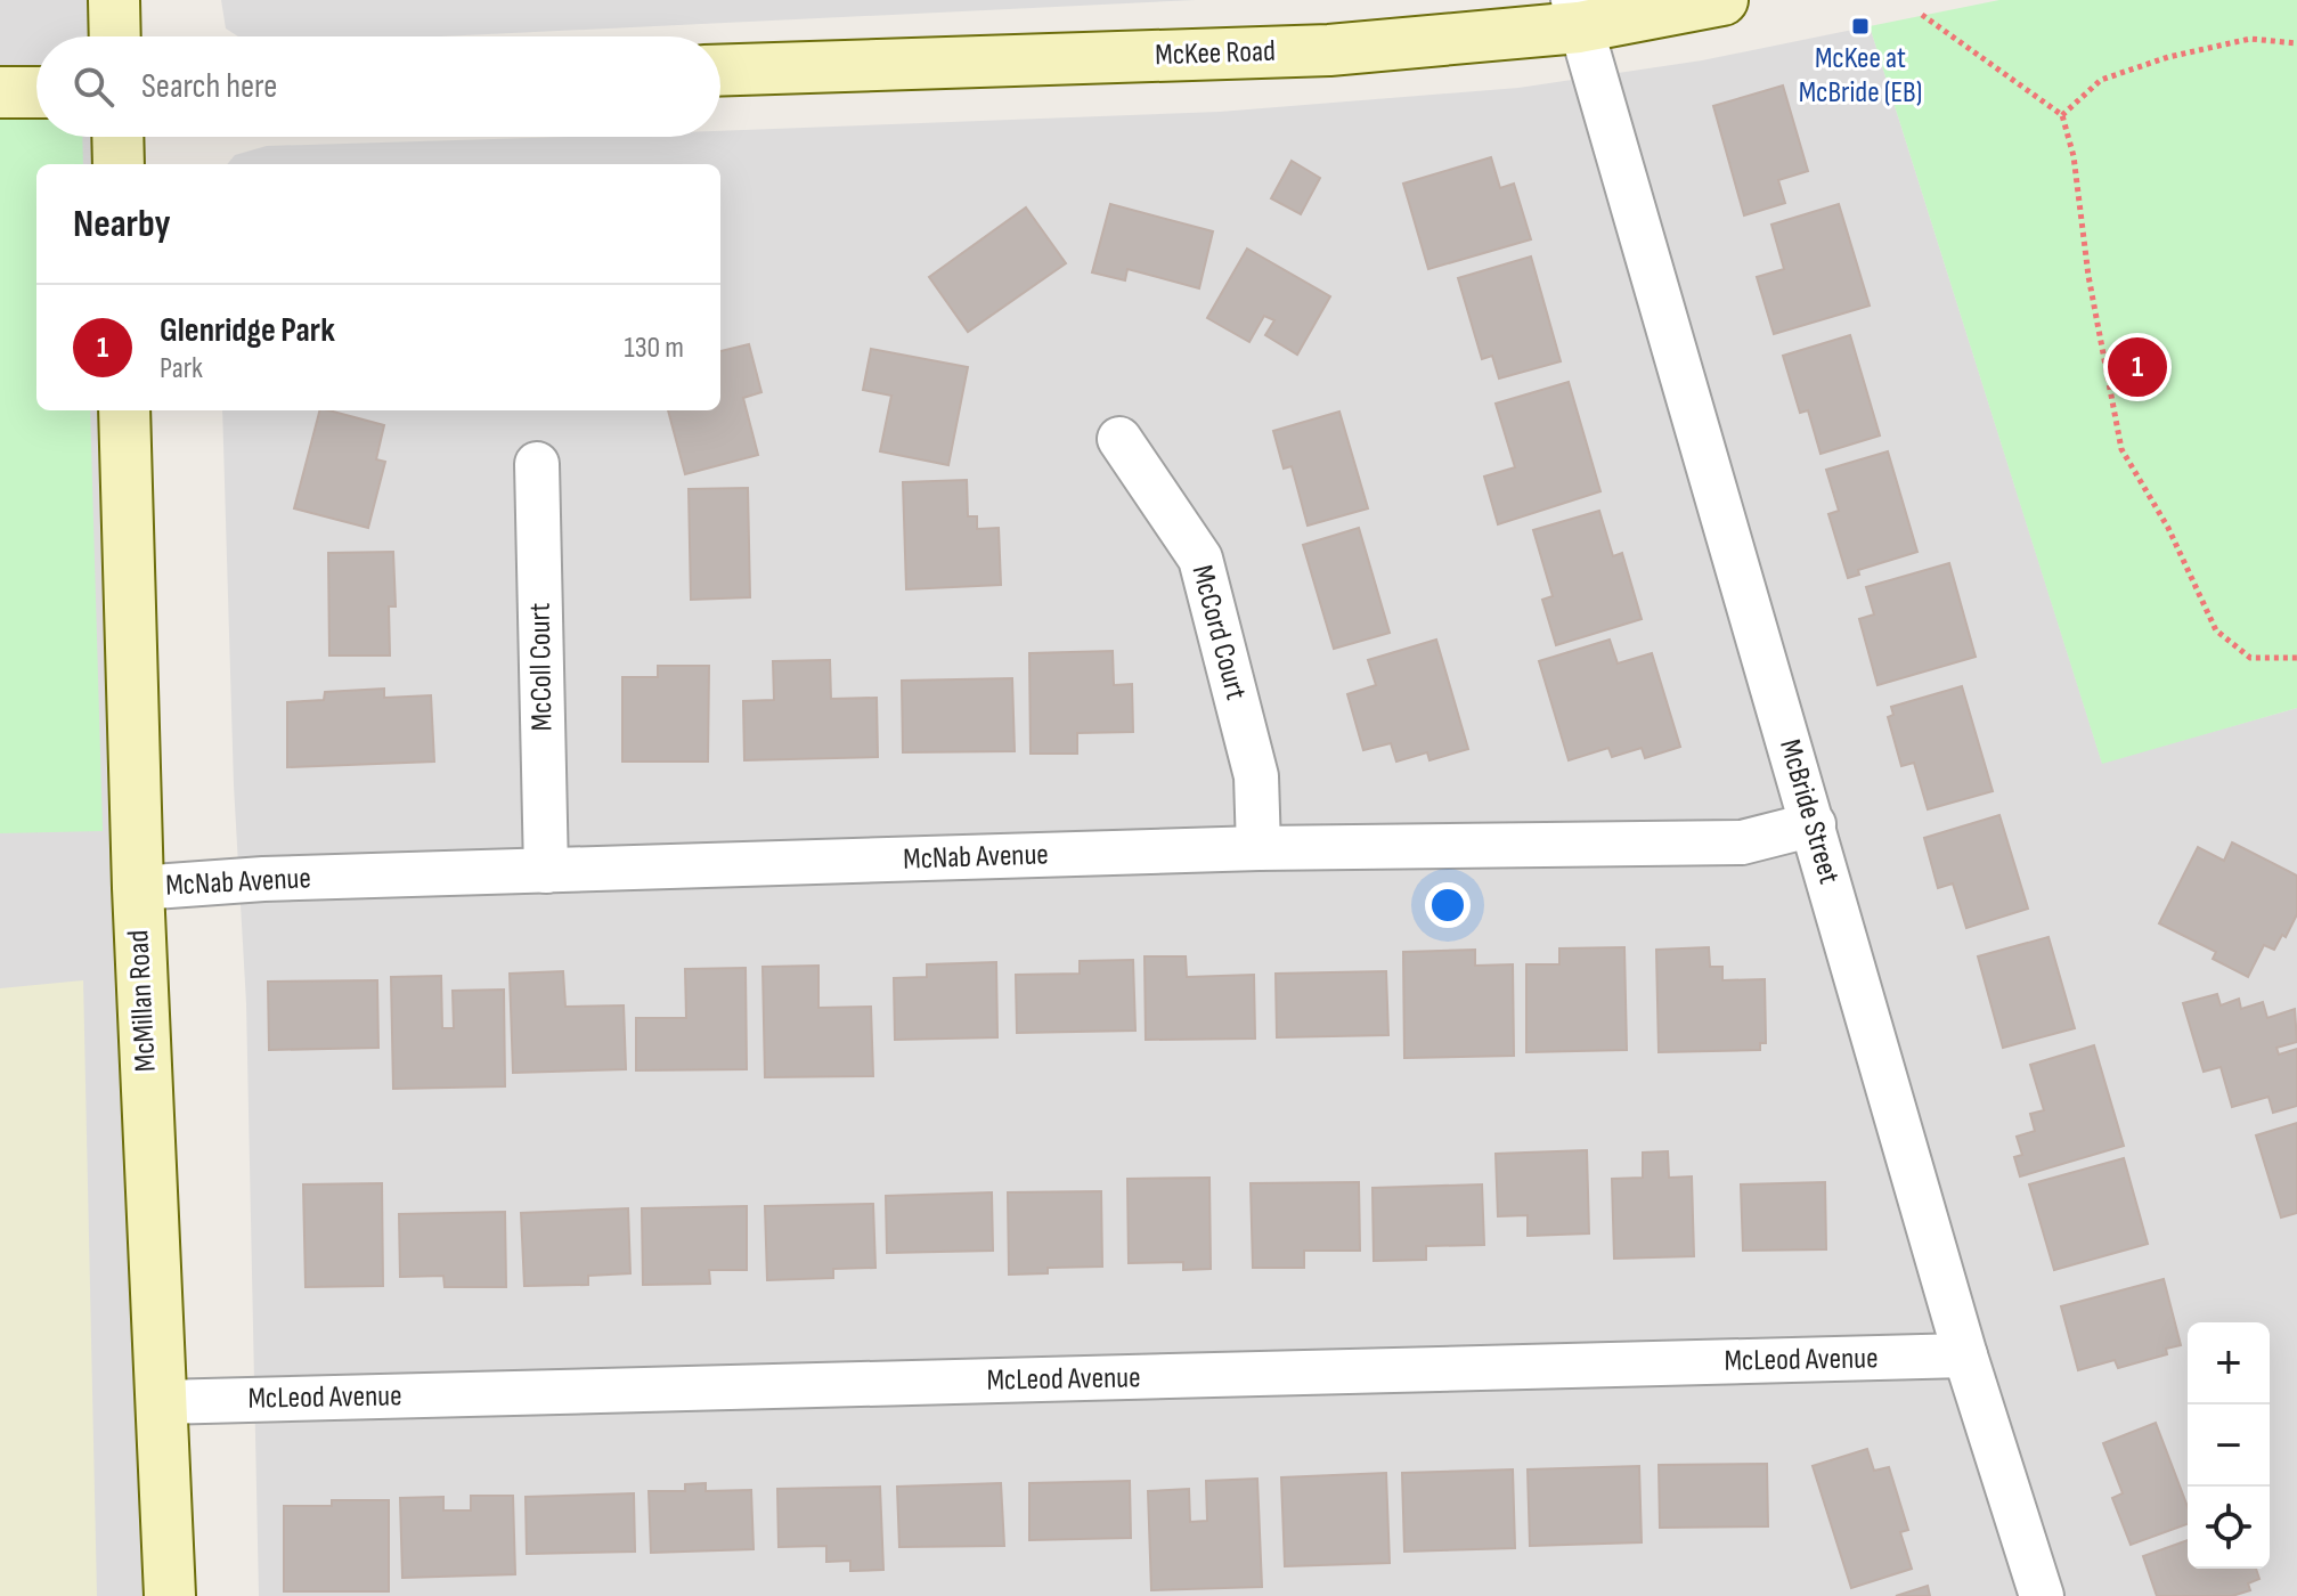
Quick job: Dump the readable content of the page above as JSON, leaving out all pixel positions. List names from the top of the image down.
{
  "streets": {
    "main road": ["McKee Road", "McMillan Road"],
    "street": [
      "McCord Court",
      "McColl Court",
      "McBride Street",
      "McNab Avenue",
      "McLeod Avenue"
    ]
  },
  "crossings": [
    ["McKee Road", "McBride Street"],
    ["McCord Court", "McNab Avenue"],
    ["McColl Court", "McNab Avenue"],
    ["McBride Street", "McNab Avenue"],
    ["McBride Street", "McLeod Avenue"],
    ["McNab Avenue", "McMillan Road"],
    ["McMillan Road", "McLeod Avenue"]
  ],
  "places": {
    "transit": ["McKee at McBride (EB)"]
  },
  "page": {
    "search": "Search here",
    "heading": "Nearby",
    "list": [
      {
        "mark": "1",
        "name": "Glenridge Park",
        "note": "Park",
        "value": "130 m"
      }
    ],
    "pins": "1",
    "map_buttons": ["+", "−"]
  }
}
